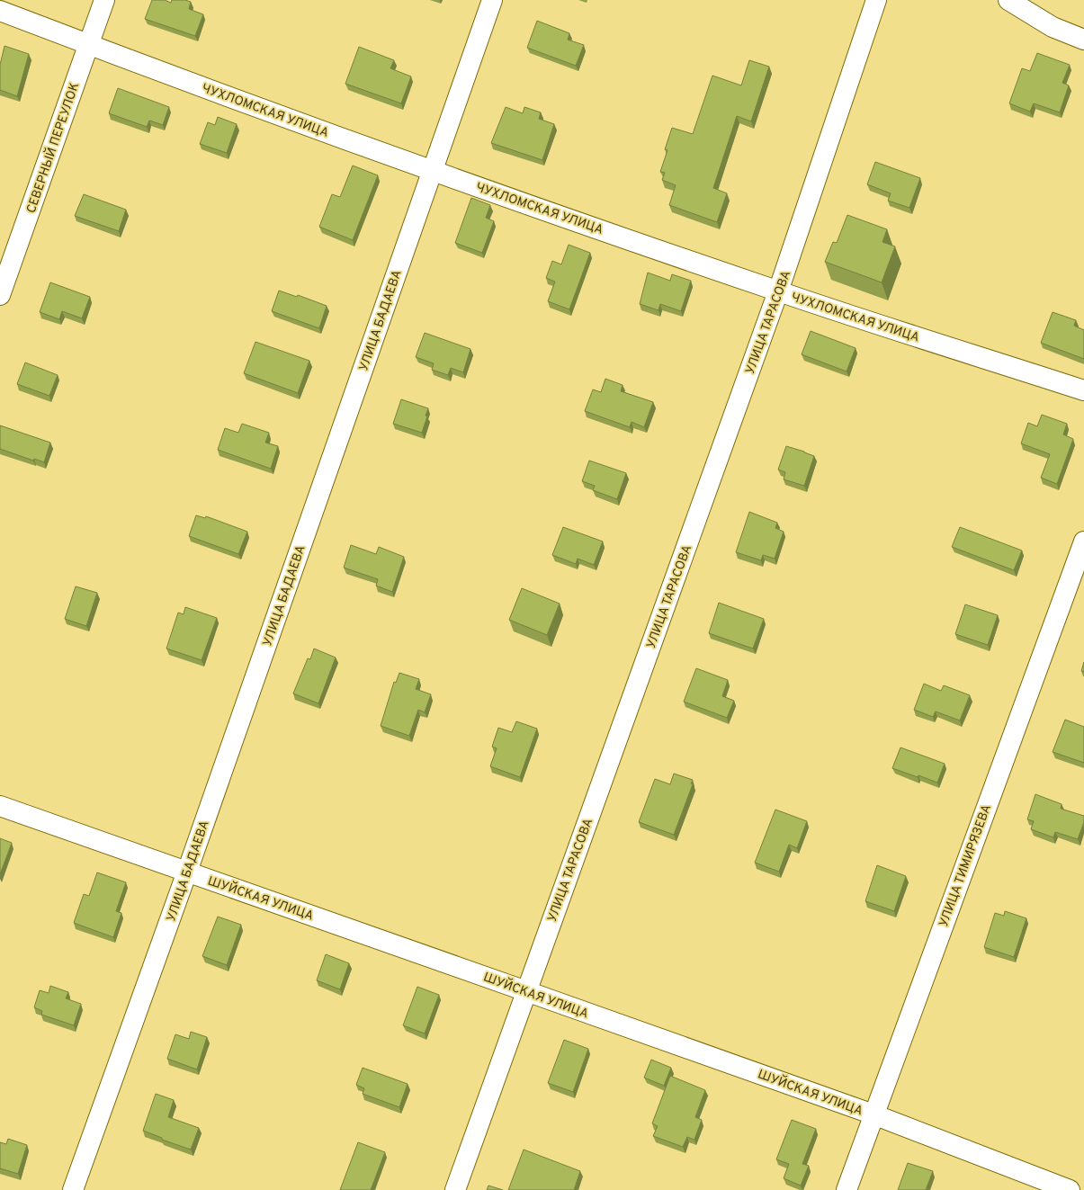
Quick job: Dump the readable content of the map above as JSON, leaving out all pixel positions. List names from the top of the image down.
{
  "streets": {
    "street": [
      "ЧУХЛОМСКАЯ УЛИЦА",
      "СЕВЕРНЫЙ ПЕРЕУЛОК",
      "УЛИЦА БАДАЕВА",
      "УЛИЦА ТАРАСОВА",
      "УЛИЦА ТИМИРЯЗЕВА",
      "ШУЙСКАЯ УЛИЦА"
    ]
  },
  "crossings": [
    ["ЧУХЛОМСКАЯ УЛИЦА", "СЕВЕРНЫЙ ПЕРЕУЛОК"],
    ["ЧУХЛОМСКАЯ УЛИЦА", "УЛИЦА БАДАЕВА"],
    ["ЧУХЛОМСКАЯ УЛИЦА", "УЛИЦА ТАРАСОВА"],
    ["УЛИЦА БАДАЕВА", "ШУЙСКАЯ УЛИЦА"],
    ["УЛИЦА ТАРАСОВА", "ШУЙСКАЯ УЛИЦА"],
    ["УЛИЦА ТИМИРЯЗЕВА", "ШУЙСКАЯ УЛИЦА"]
  ]
}
